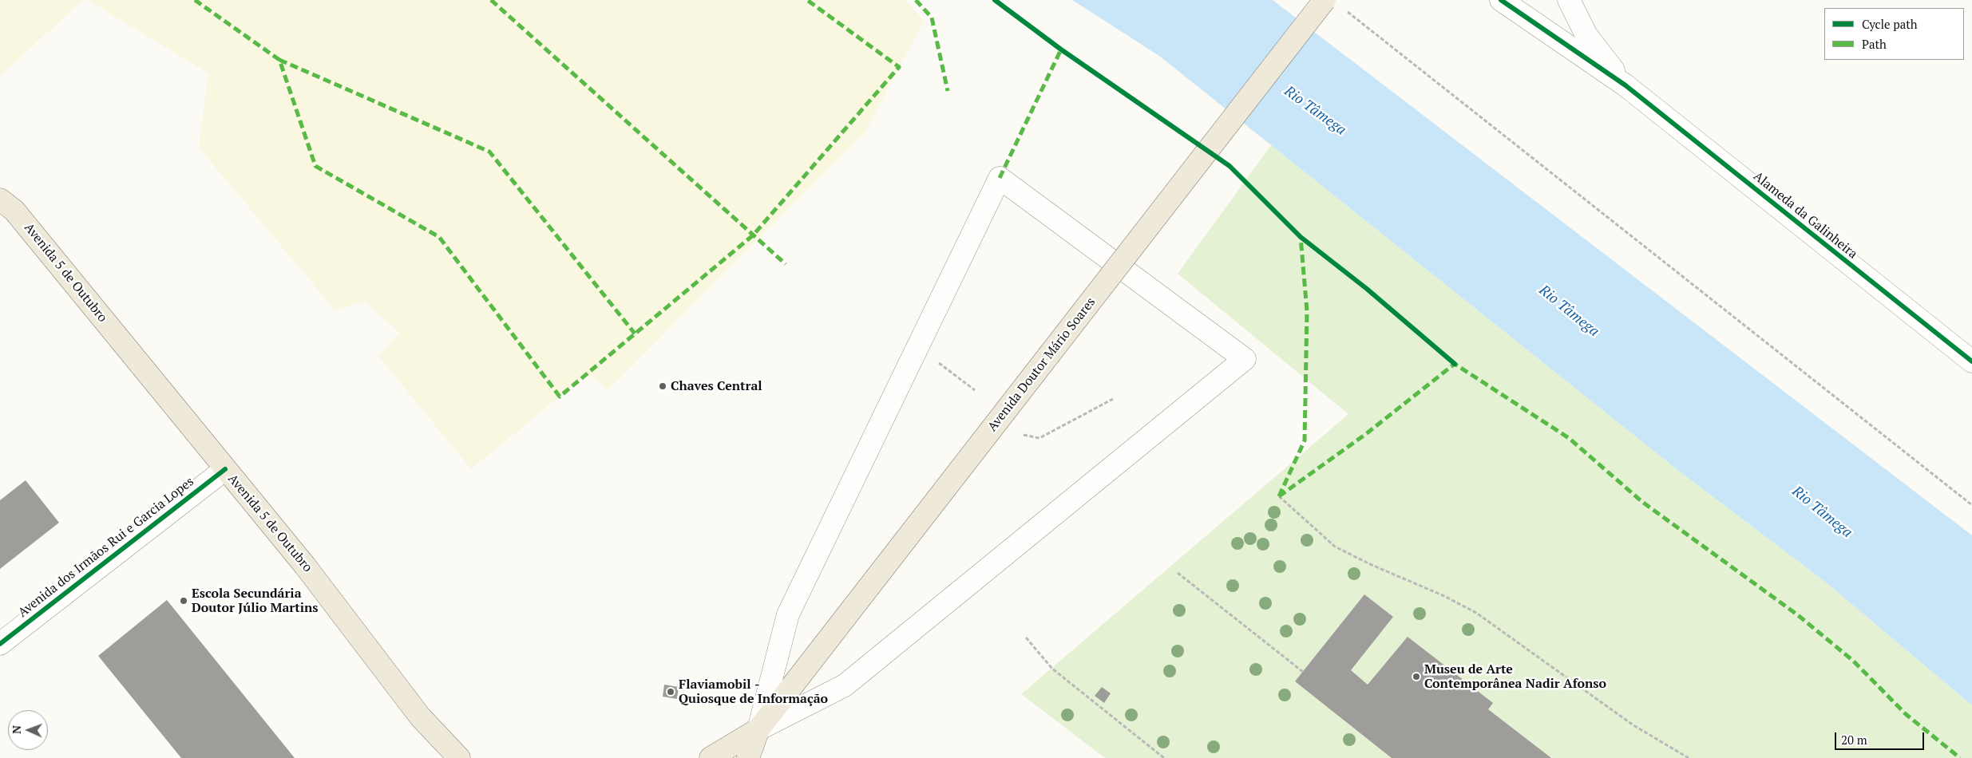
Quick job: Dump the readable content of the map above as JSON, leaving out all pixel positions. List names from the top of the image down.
{
  "streets": {
    "main road": ["Avenida 5 de Outubro", "Avenida Doutor Mário Soares"],
    "street": ["Alameda da Galinheira", "Avenida dos Irmãos Rui e Garcia Lopes"]
  },
  "crossings": [
    ["Avenida 5 de Outubro", "Avenida dos Irmãos Rui e Garcia Lopes"]
  ],
  "water": ["Rio Tâmega"],
  "places": [
    "Chaves Central",
    "Escola Secundária Doutor Júlio Martins",
    "Museu de Arte Contemporânea Nadir Afonso",
    "Flaviamobil - Quiosque de Informação"
  ],
  "legend": ["Cycle path", "Path"],
  "scale_bar": "20 m",
  "north": "left"
}
